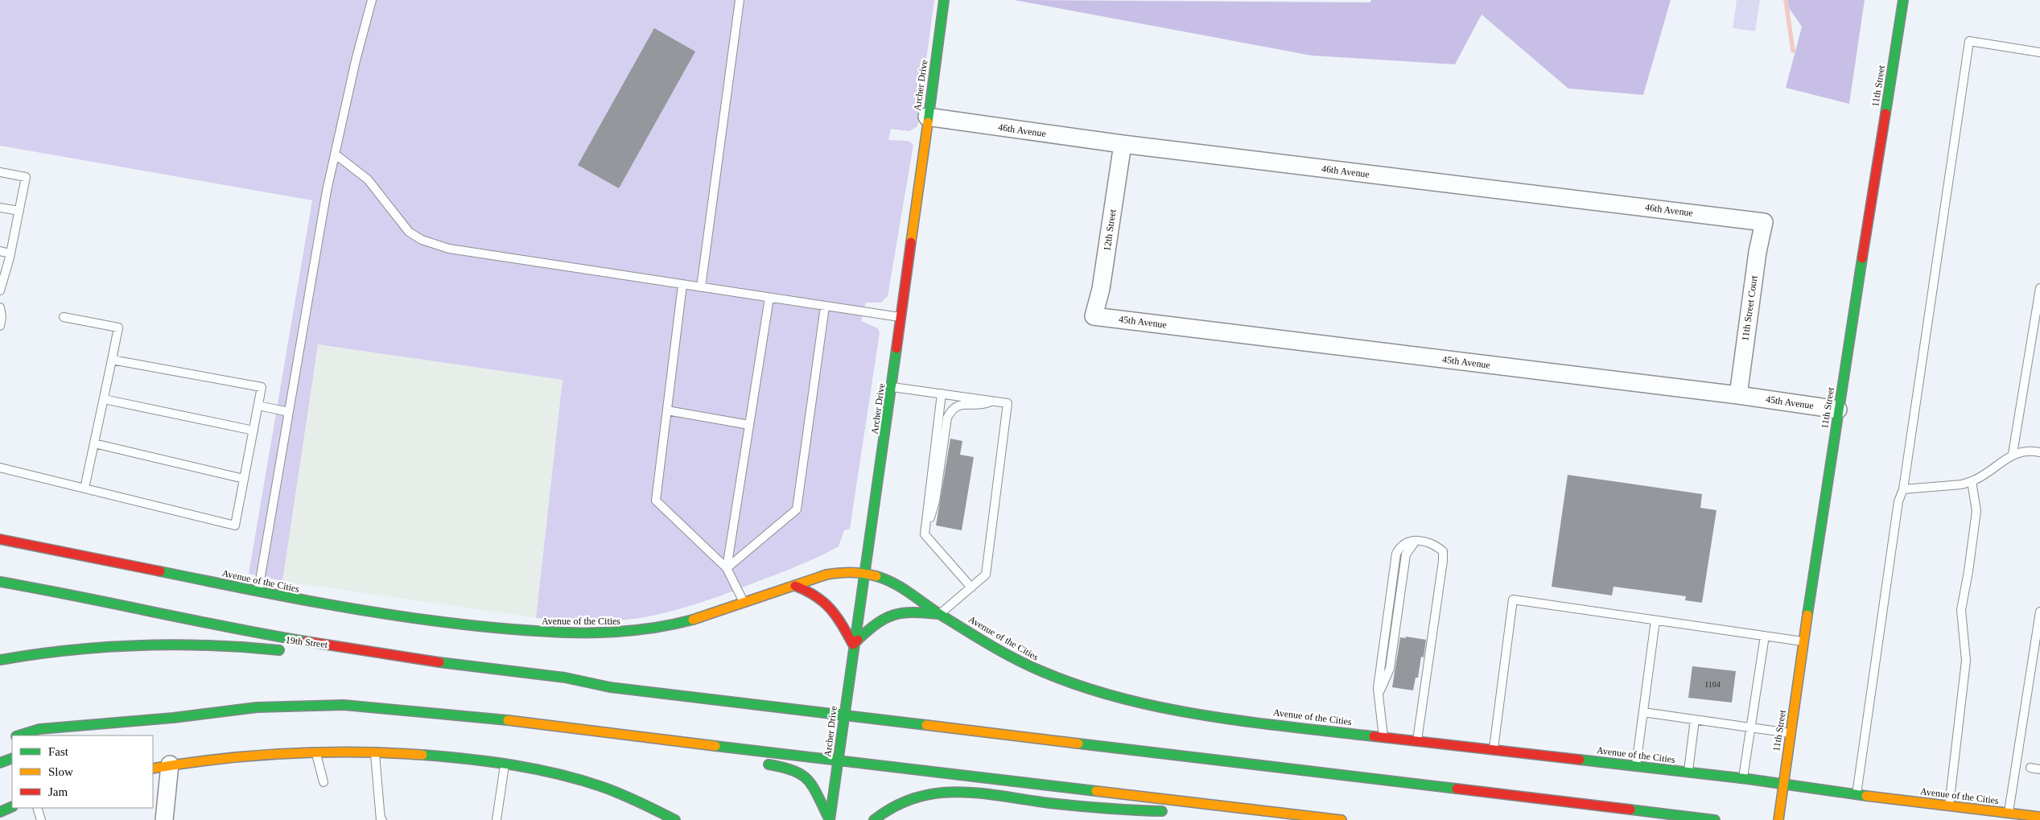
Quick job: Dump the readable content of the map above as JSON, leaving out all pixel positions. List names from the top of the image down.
{
  "streets": {
    "street": [
      "Archer Drive",
      "11th Street",
      "46th Avenue",
      "12th Street",
      "11th Street Court",
      "45th Avenue",
      "Avenue of the Cities",
      "19th Street"
    ]
  },
  "crossings": [
    ["Archer Drive", "46th Avenue"],
    ["Archer Drive", "Avenue of the Cities"],
    ["11th Street", "45th Avenue"],
    ["11th Street", "Avenue of the Cities"],
    ["46th Avenue", "12th Street"],
    ["46th Avenue", "11th Street Court"],
    ["12th Street", "45th Avenue"],
    ["11th Street Court", "45th Avenue"]
  ],
  "house_numbers": ["1104"],
  "legend": ["Fast", "Slow", "Jam"]
}
